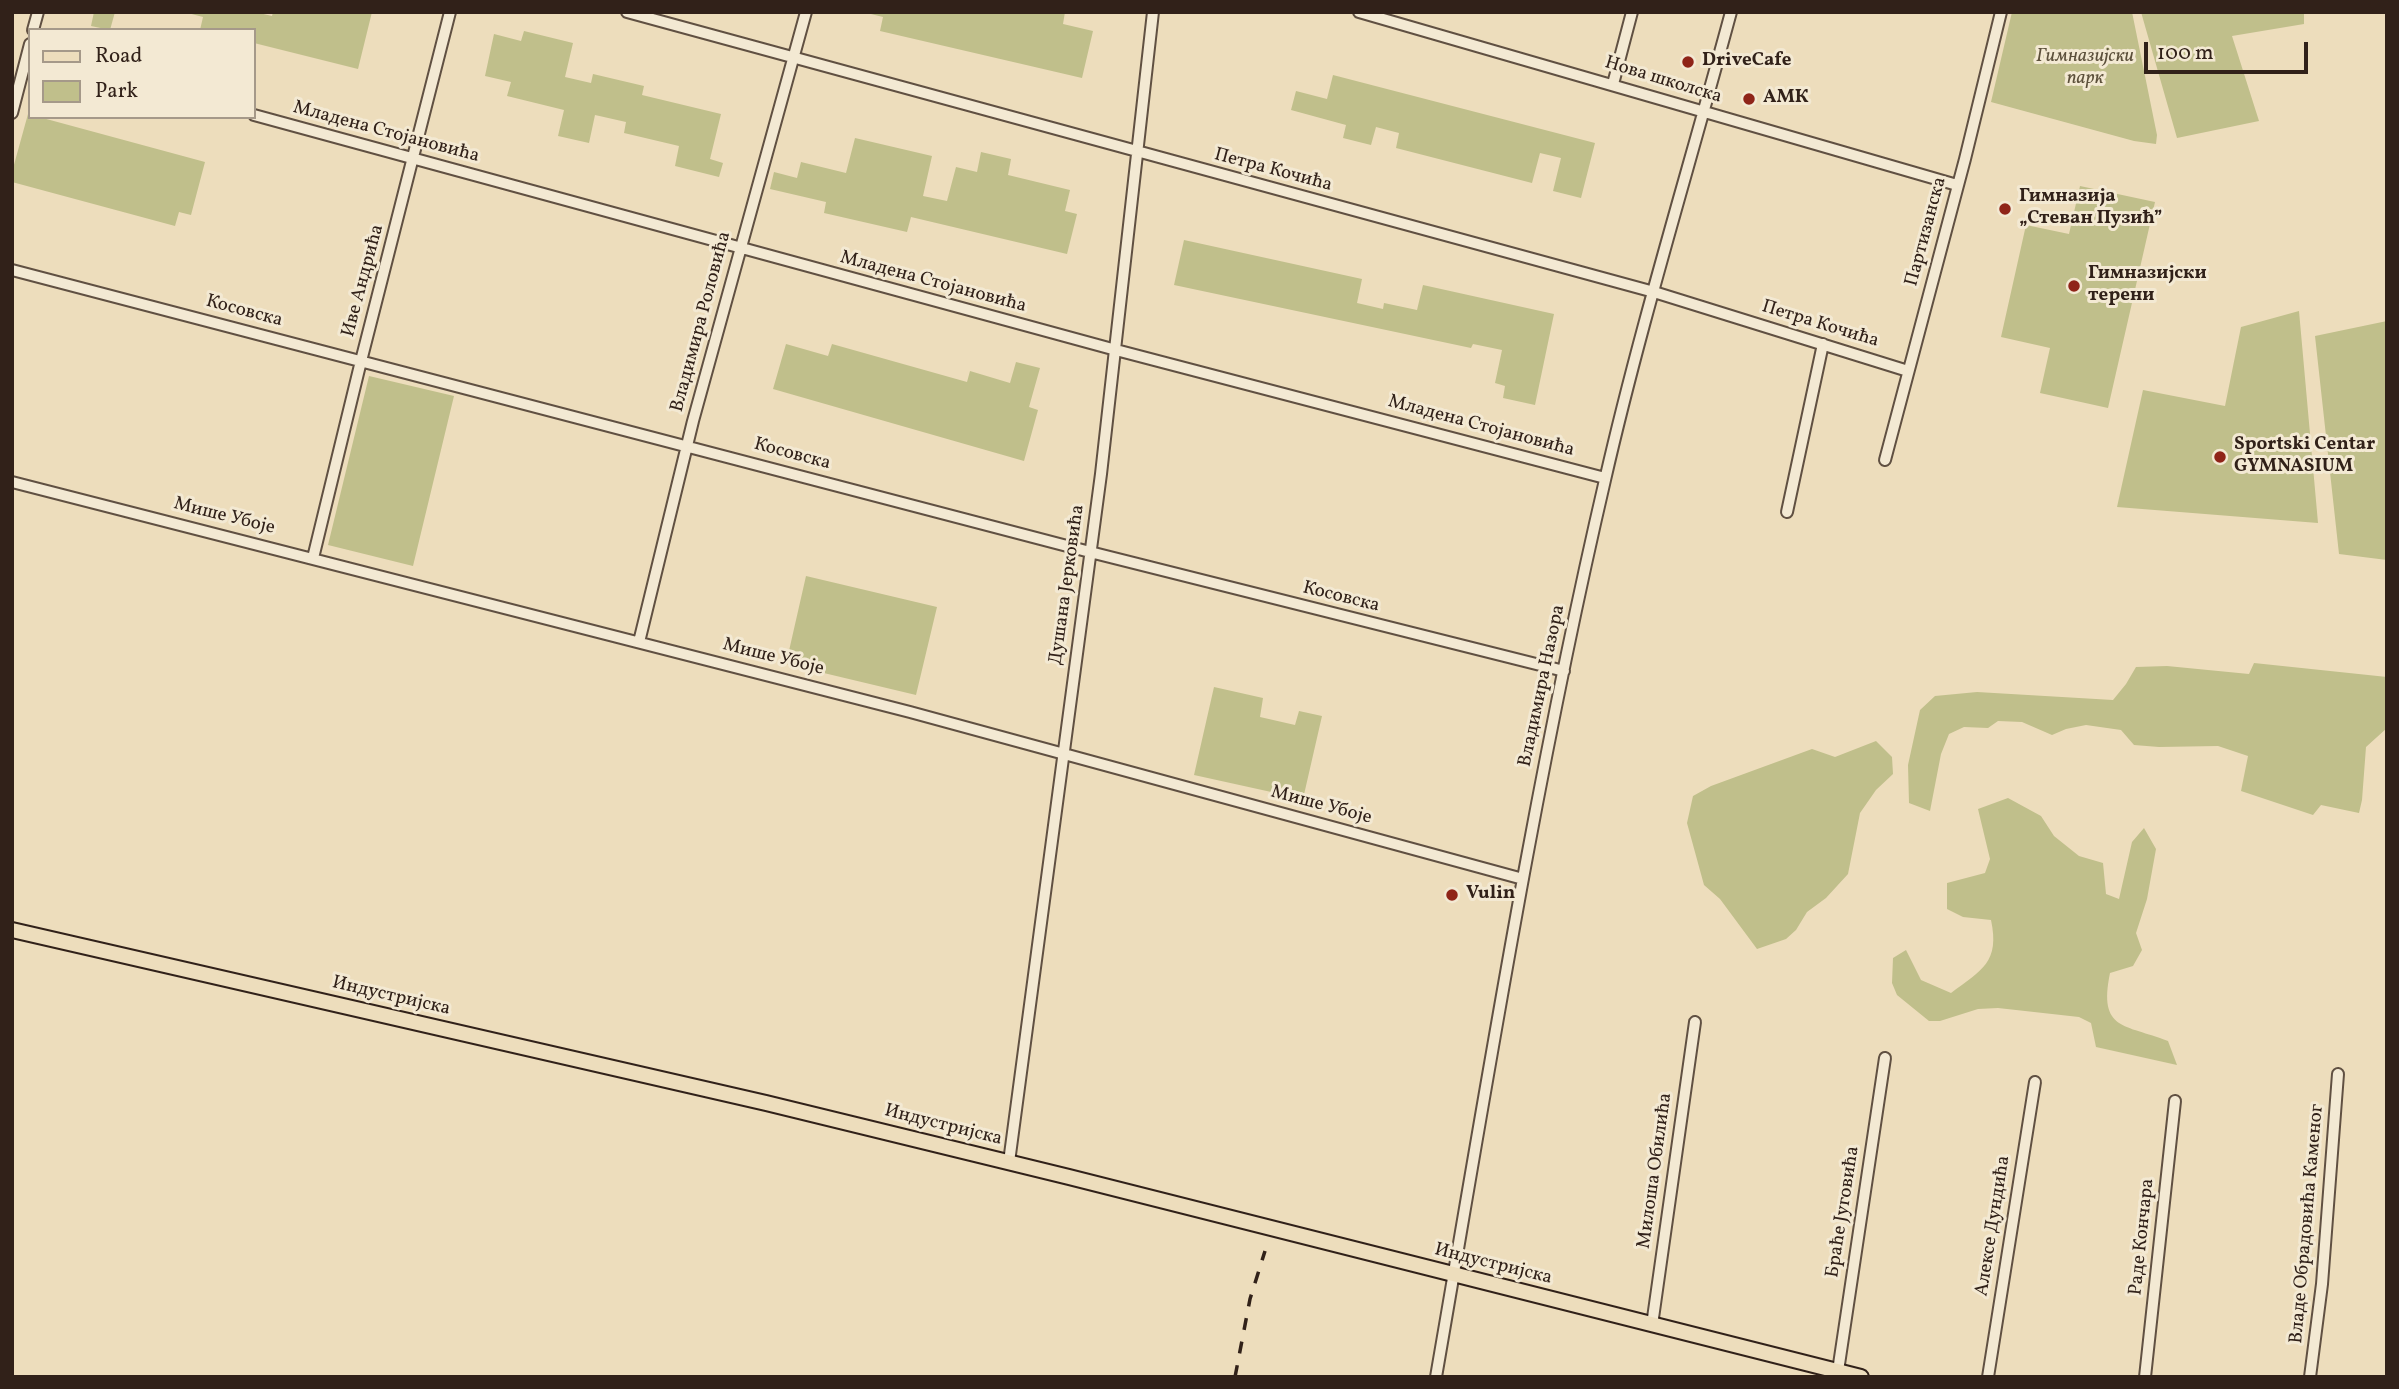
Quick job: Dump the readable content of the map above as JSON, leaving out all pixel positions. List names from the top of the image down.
{
  "streets": {
    "main road": ["Индустријска"],
    "street": [
      "Нова школска",
      "Младена Стојановића",
      "Петра Кочића",
      "Партизанска",
      "Иве Андрића",
      "Косовска",
      "Владимира Роловића",
      "Мише Убоје",
      "Душана Јерковића",
      "Владимира Назора",
      "Милоша Обилића",
      "Браће Југовића",
      "Владе Обрадовића Каменог",
      "Алексе Дундића",
      "Раде Кончара"
    ]
  },
  "crossings": [
    ["Нова школска", "Партизанска"],
    ["Нова школска", "Владимира Назора"],
    ["Младена Стојановића", "Иве Андрића"],
    ["Младена Стојановића", "Владимира Роловића"],
    ["Младена Стојановића", "Душана Јерковића"],
    ["Младена Стојановића", "Владимира Назора"],
    ["Петра Кочића", "Партизанска"],
    ["Петра Кочића", "Владимира Роловића"],
    ["Петра Кочића", "Душана Јерковића"],
    ["Петра Кочића", "Владимира Назора"],
    ["Иве Андрића", "Косовска"],
    ["Иве Андрића", "Мише Убоје"],
    ["Косовска", "Владимира Роловића"],
    ["Косовска", "Душана Јерковића"],
    ["Косовска", "Владимира Назора"],
    ["Владимира Роловића", "Мише Убоје"],
    ["Мише Убоје", "Душана Јерковића"],
    ["Мише Убоје", "Владимира Назора"],
    ["Душана Јерковића", "Индустријска"],
    ["Владимира Назора", "Индустријска"],
    ["Индустријска", "Милоша Обилића"],
    ["Индустријска", "Браће Југовића"]
  ],
  "parks": ["Гимназијски парк"],
  "places": [
    "DriveCafe",
    "АМК",
    "Гимназија „Стеван Пузић”",
    "Гимназијски терени",
    "Sportski Centar GYMNASIUM",
    "Vulin"
  ],
  "legend": ["Road", "Park"],
  "scale_bar": "100 m"
}
